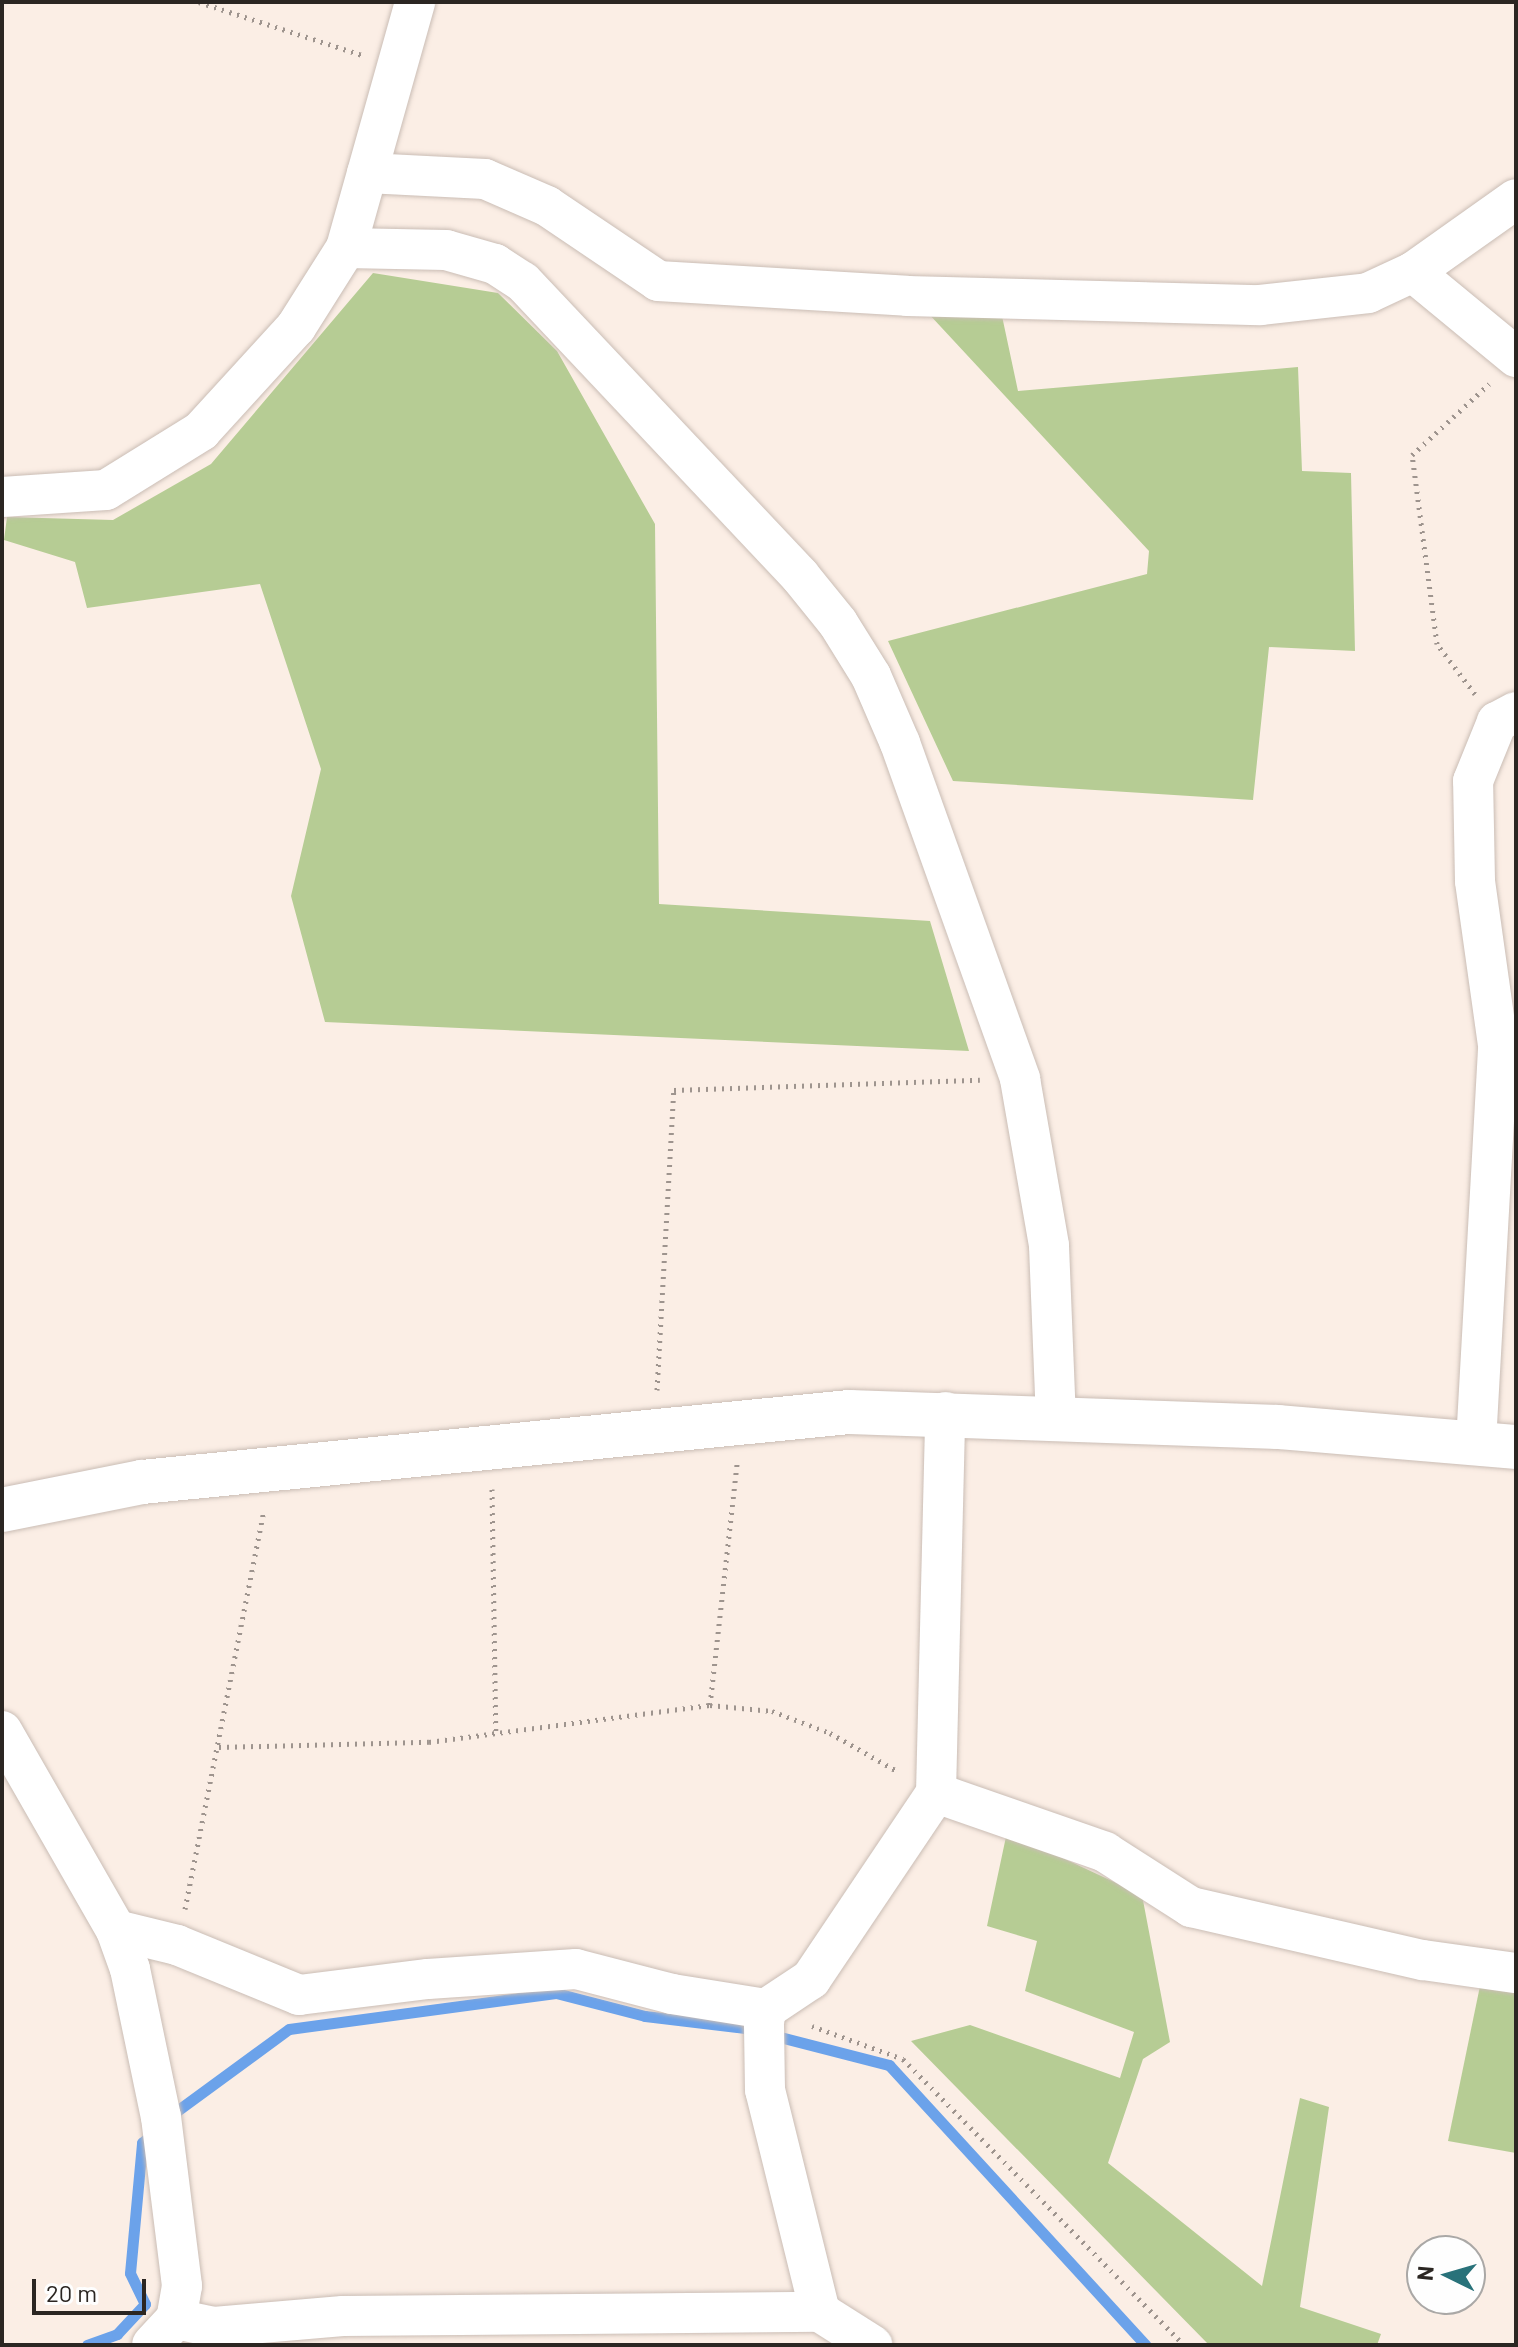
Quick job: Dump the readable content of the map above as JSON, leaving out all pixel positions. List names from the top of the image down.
{
  "scale_bar": "20 m",
  "north": "left"
}
